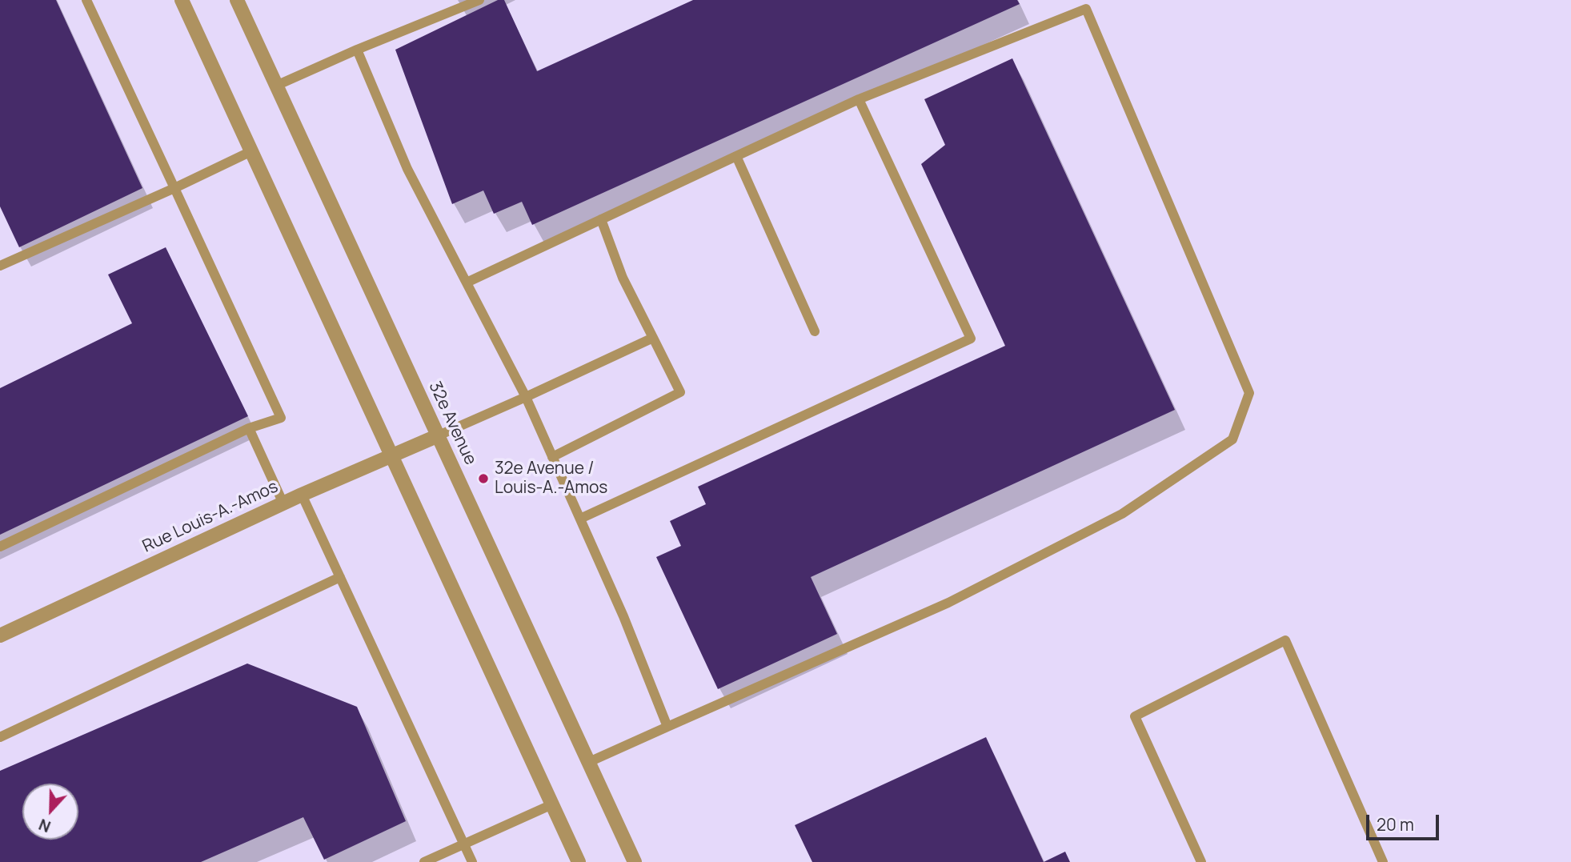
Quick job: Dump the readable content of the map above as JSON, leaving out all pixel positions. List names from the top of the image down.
{
  "streets": {
    "street": ["32e Avenue", "Rue Louis-A.-Amos"]
  },
  "crossings": [
    ["32e Avenue", "Rue Louis-A.-Amos"]
  ],
  "places": ["32e Avenue / Louis-A.-Amos"],
  "scale_bar": "20 m",
  "north": "bottom"
}
